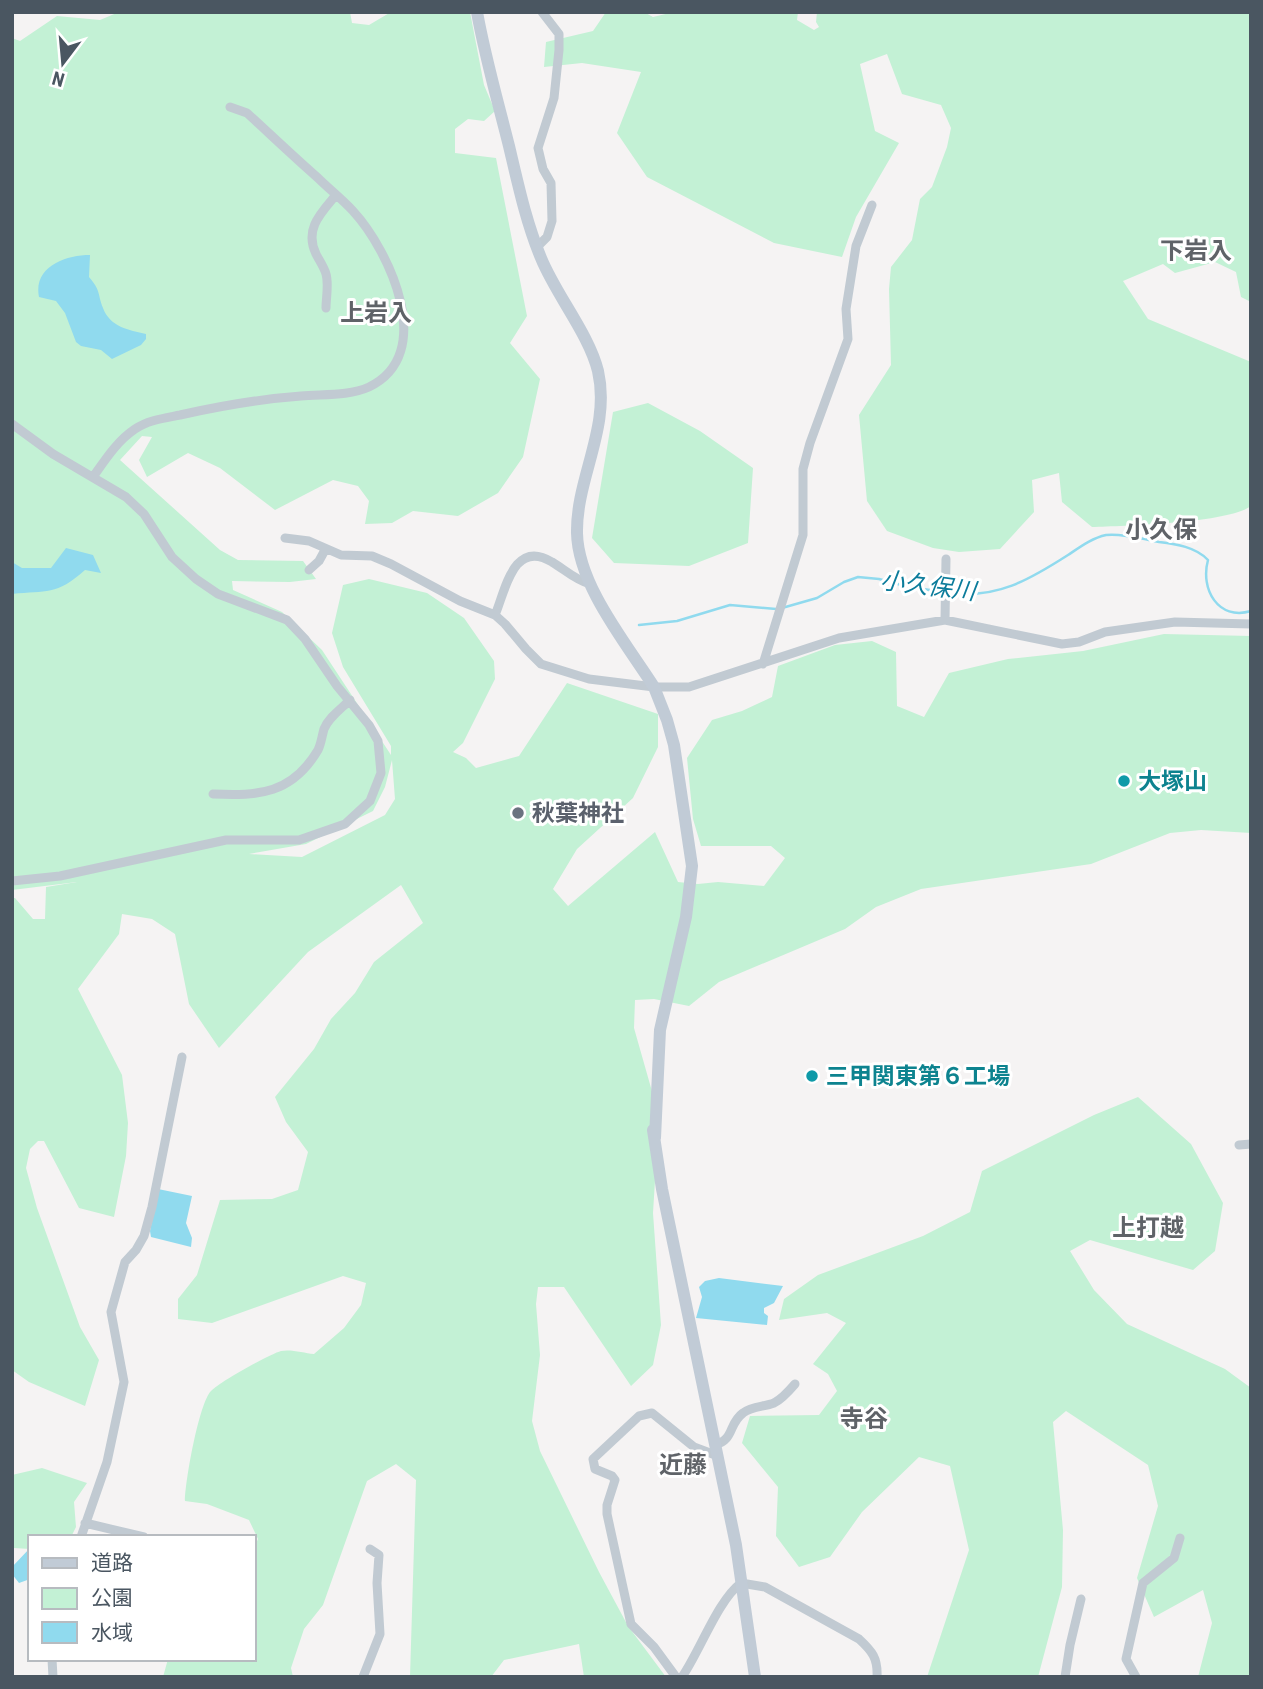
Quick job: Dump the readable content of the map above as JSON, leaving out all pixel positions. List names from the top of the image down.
{
  "districts": [
    "下岩入",
    "上岩入",
    "小久保",
    "上打越",
    "寺谷",
    "近藤"
  ],
  "water": ["小久保川"],
  "places": ["大塚山", "秋葉神社", "三甲関東第６工場"],
  "legend": ["道路", "公園", "水域"],
  "north": "bottom"
}
